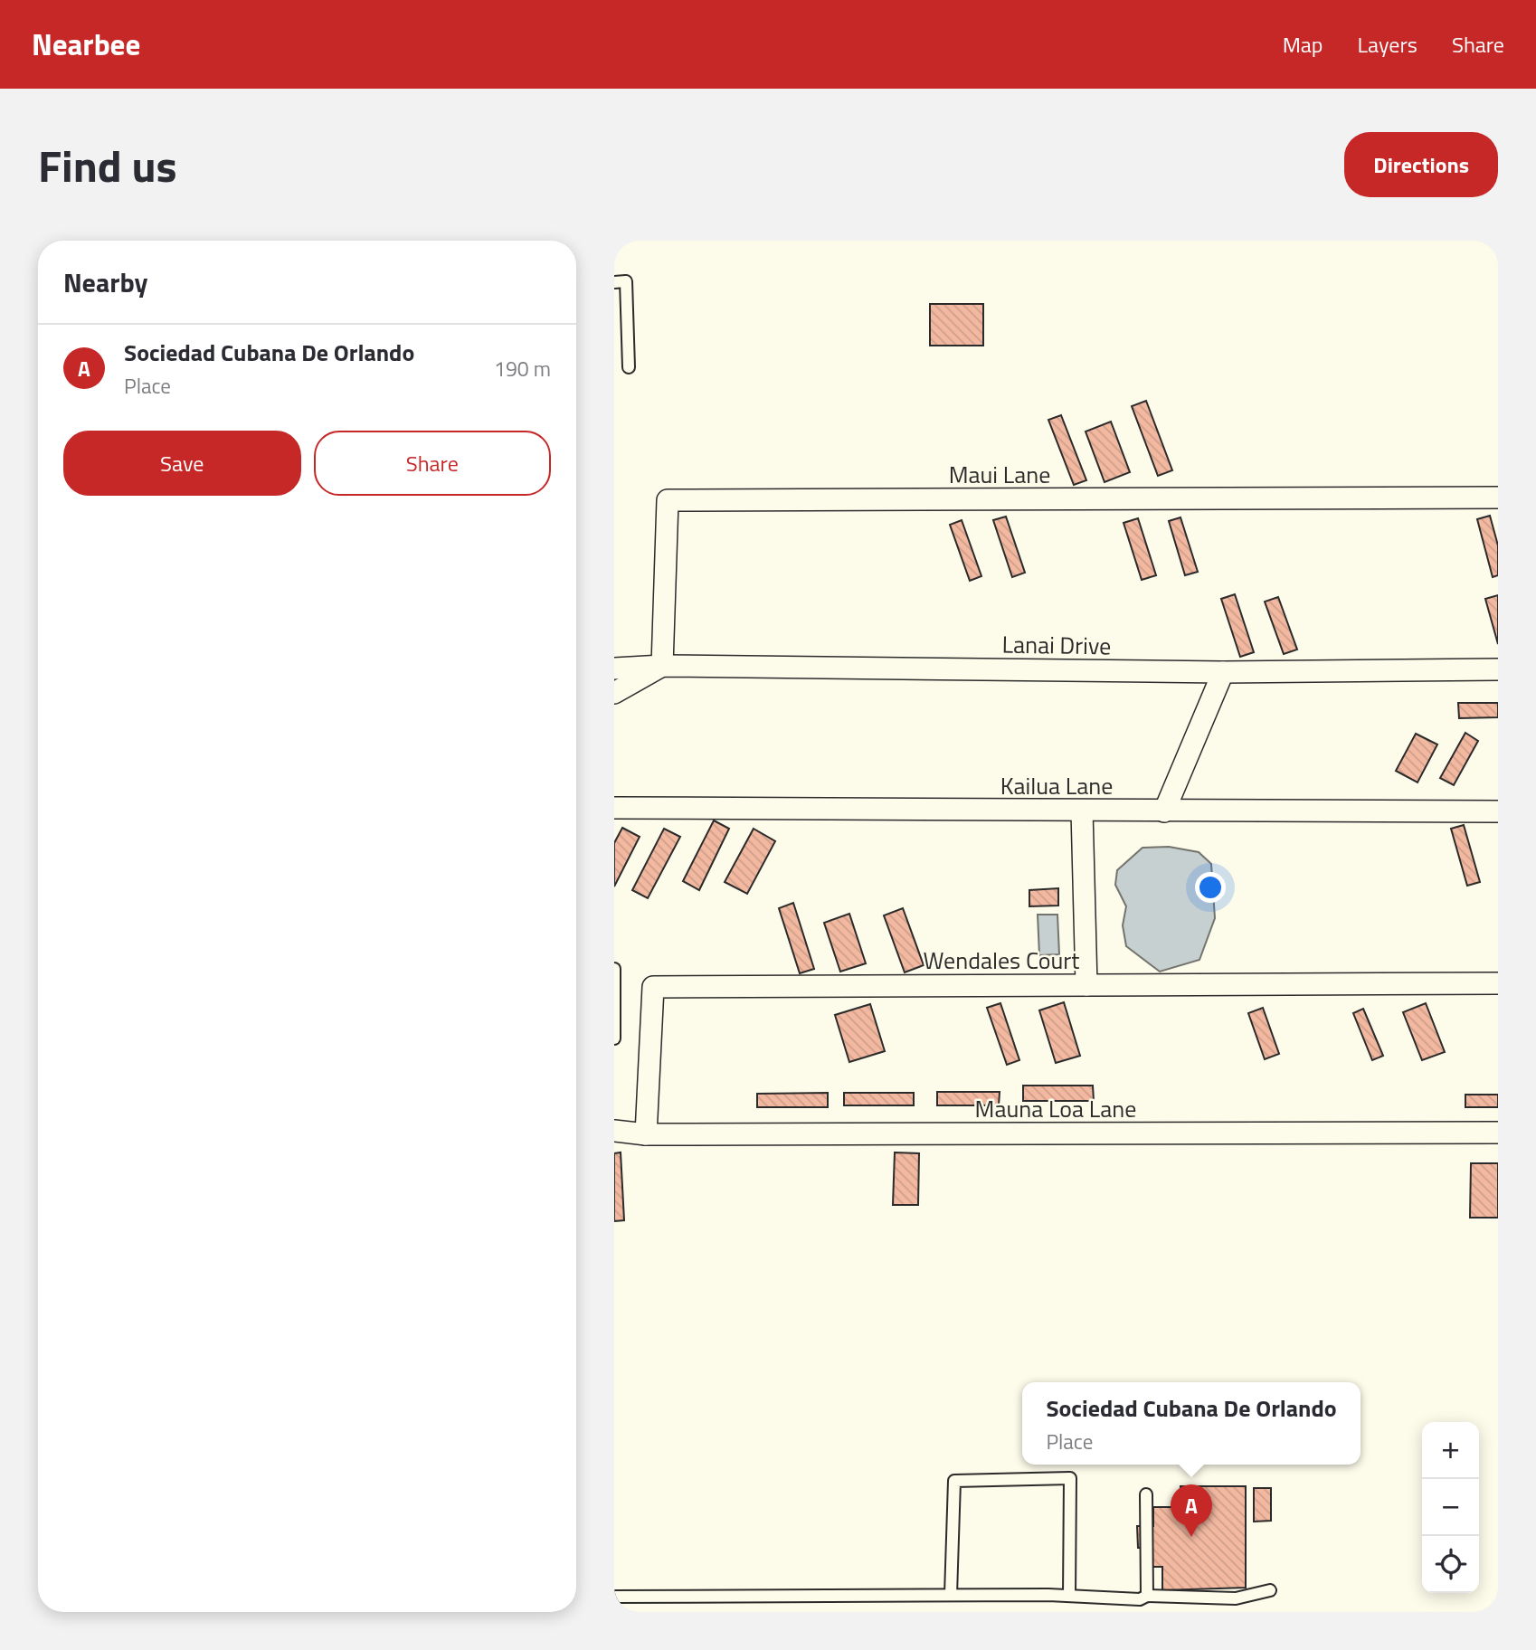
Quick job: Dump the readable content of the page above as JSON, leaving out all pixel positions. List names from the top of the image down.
{
  "streets": {
    "street": [
      "Maui Lane",
      "Lanai Drive",
      "Kailua Lane",
      "Wendales Court",
      "Mauna Loa Lane"
    ]
  },
  "crossings": [
    ["Maui Lane", "Lanai Drive"],
    ["Wendales Court", "Mauna Loa Lane"]
  ],
  "page": {
    "header": "Nearbee",
    "nav": ["Map", "Layers", "Share"],
    "title": "Find us",
    "buttons": [
      "Directions",
      ["Save", "Share"]
    ],
    "heading": "Nearby",
    "list": [
      {
        "mark": "A",
        "name": "Sociedad Cubana De Orlando",
        "note": "Place",
        "value": "190 m"
      }
    ],
    "popup": ["Sociedad Cubana De Orlando", "Place"],
    "map_buttons": ["+", "−"],
    "pins": "A"
  }
}
